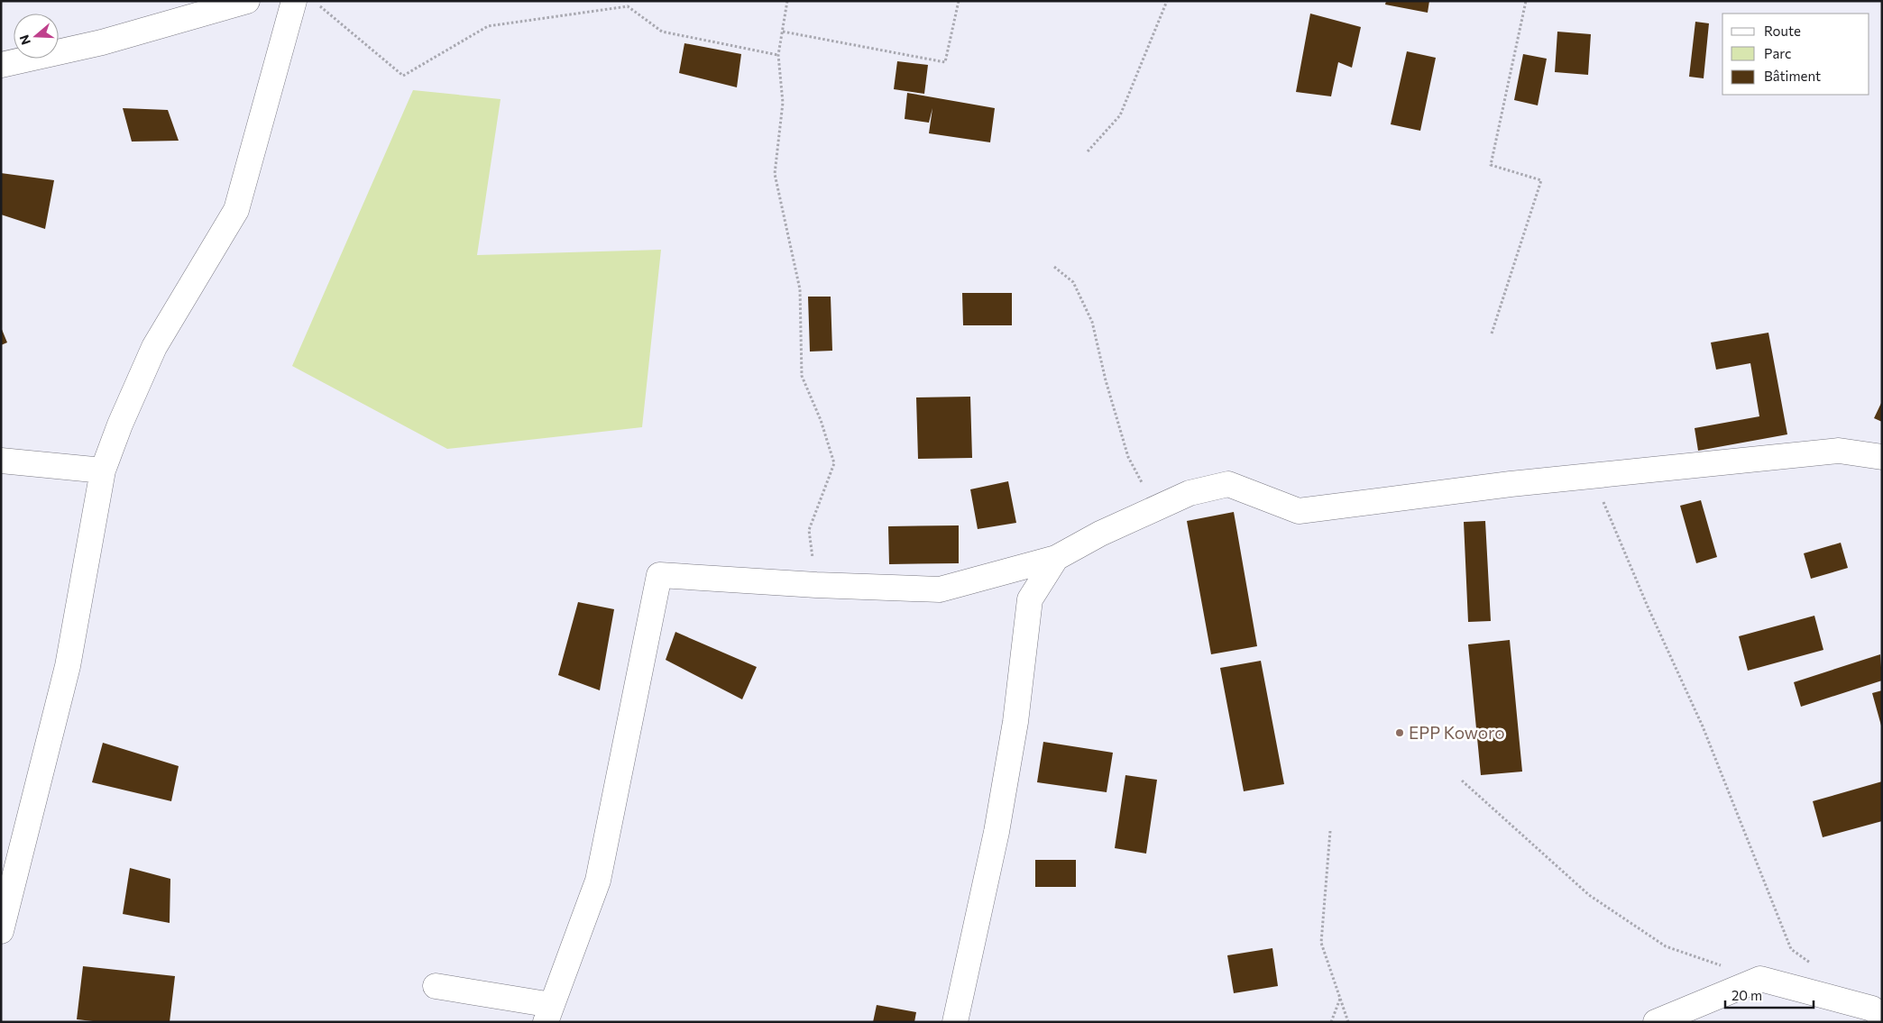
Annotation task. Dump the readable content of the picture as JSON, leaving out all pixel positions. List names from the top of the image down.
{
  "places": ["EPP Koworo"],
  "legend": ["Route", "Parc", "Bâtiment"],
  "scale_bar": "20 m",
  "north": "left"
}
